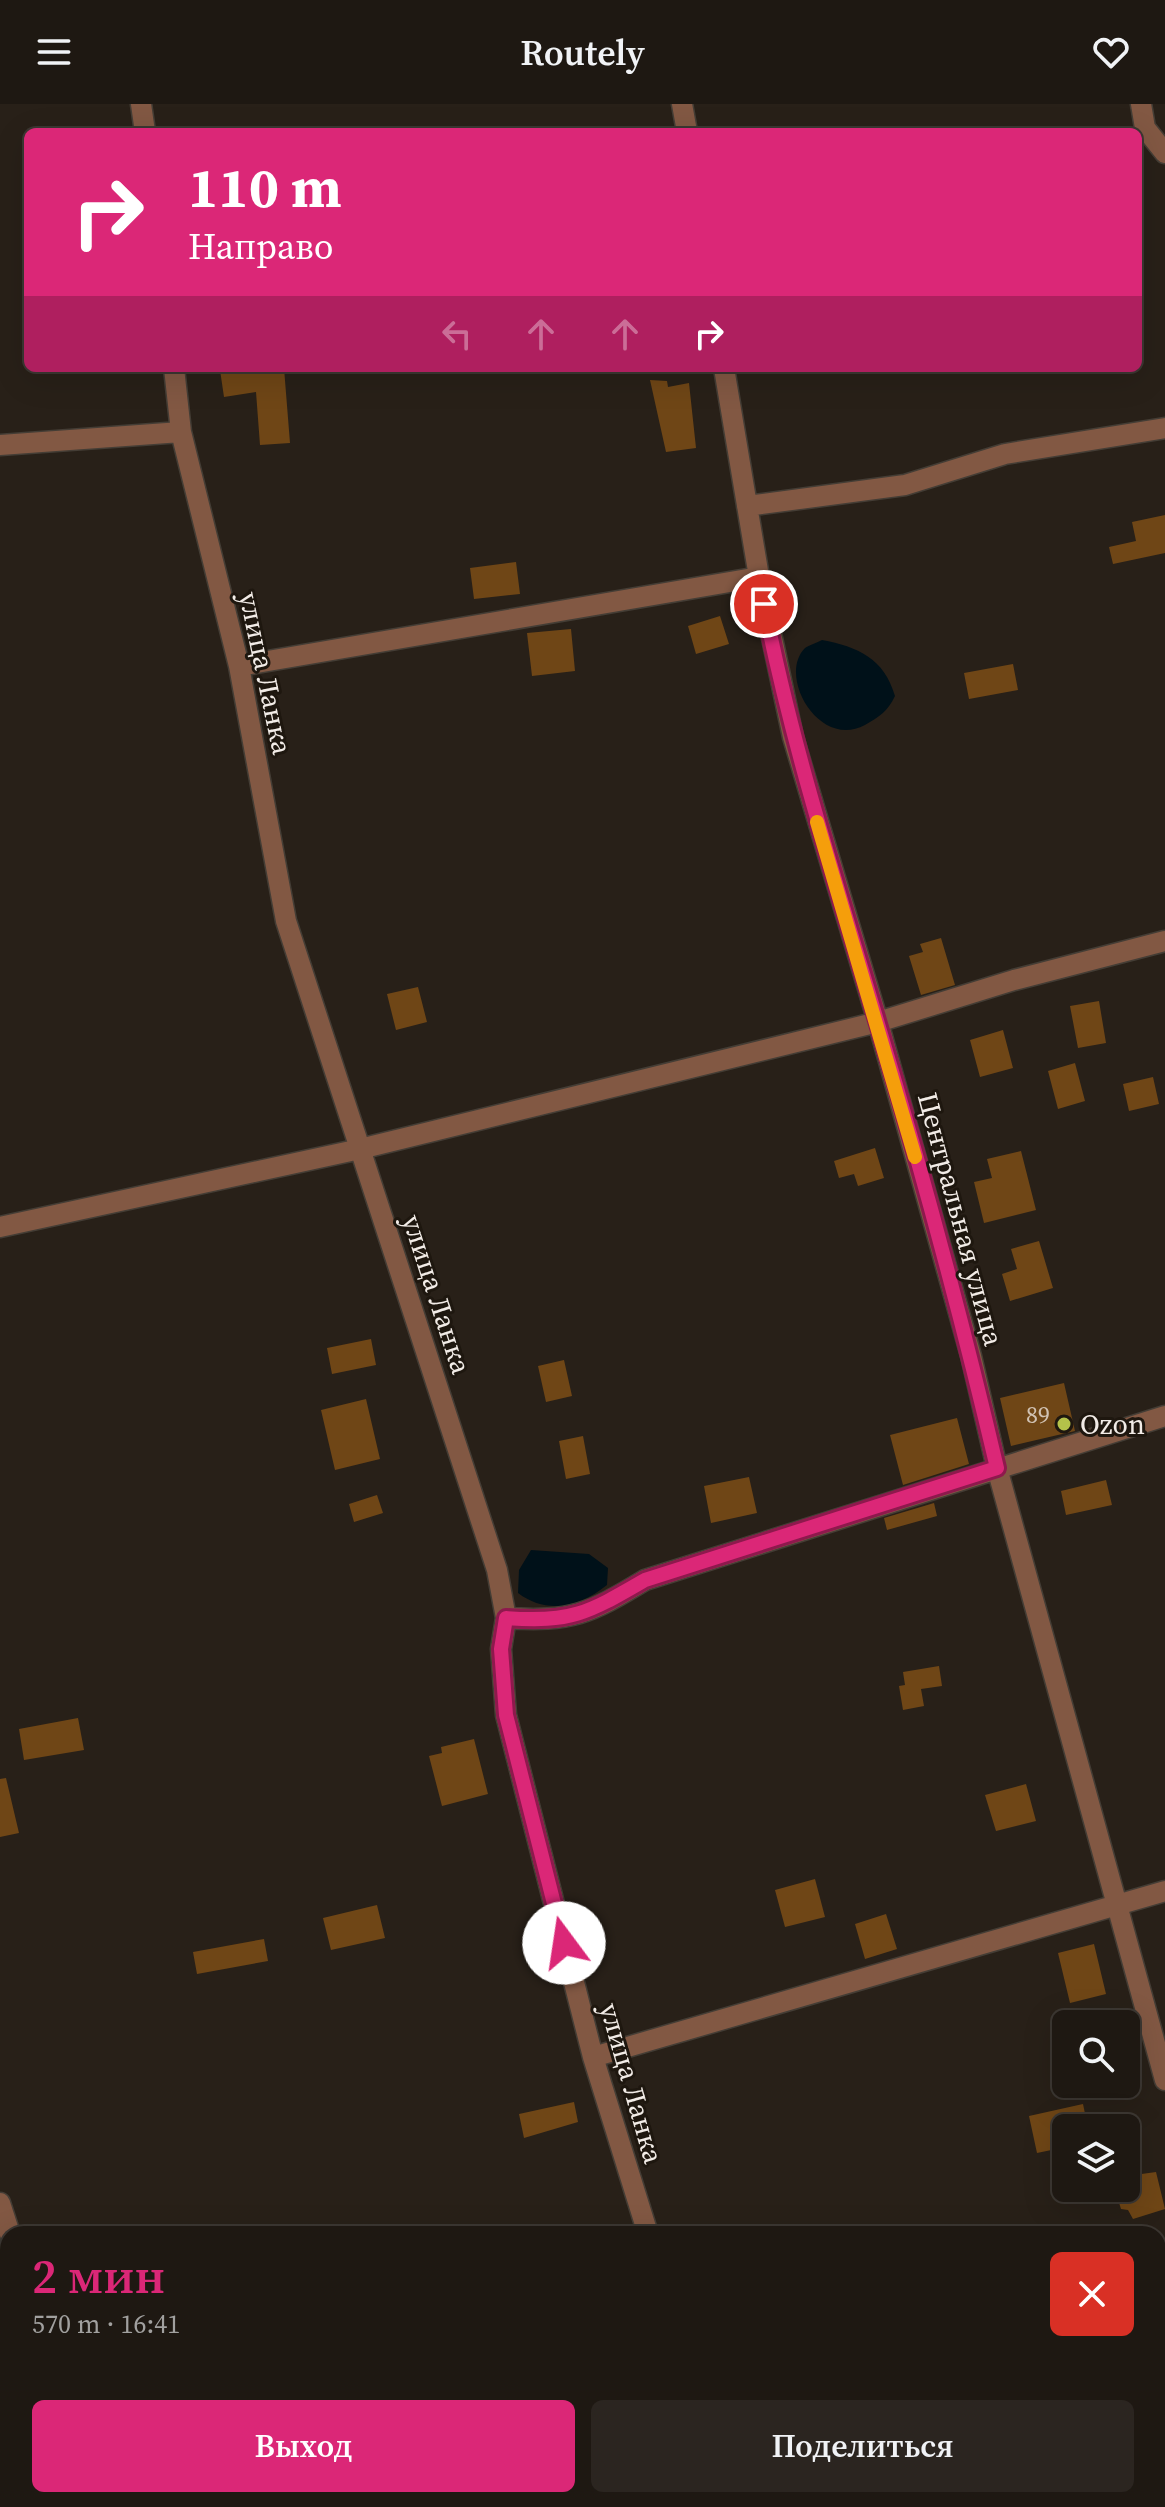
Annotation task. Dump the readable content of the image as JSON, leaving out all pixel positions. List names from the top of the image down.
{
  "streets": {
    "street": ["улица Ланка", "Центральная улица"]
  },
  "places": ["Ozon"],
  "house_numbers": ["89"],
  "page": {
    "header": "Routely",
    "turn": ["110 m", "Направо"],
    "heading": ["2 мин", "570 m · 16:41"],
    "buttons": ["Выход", "Поделиться"]
  }
}
